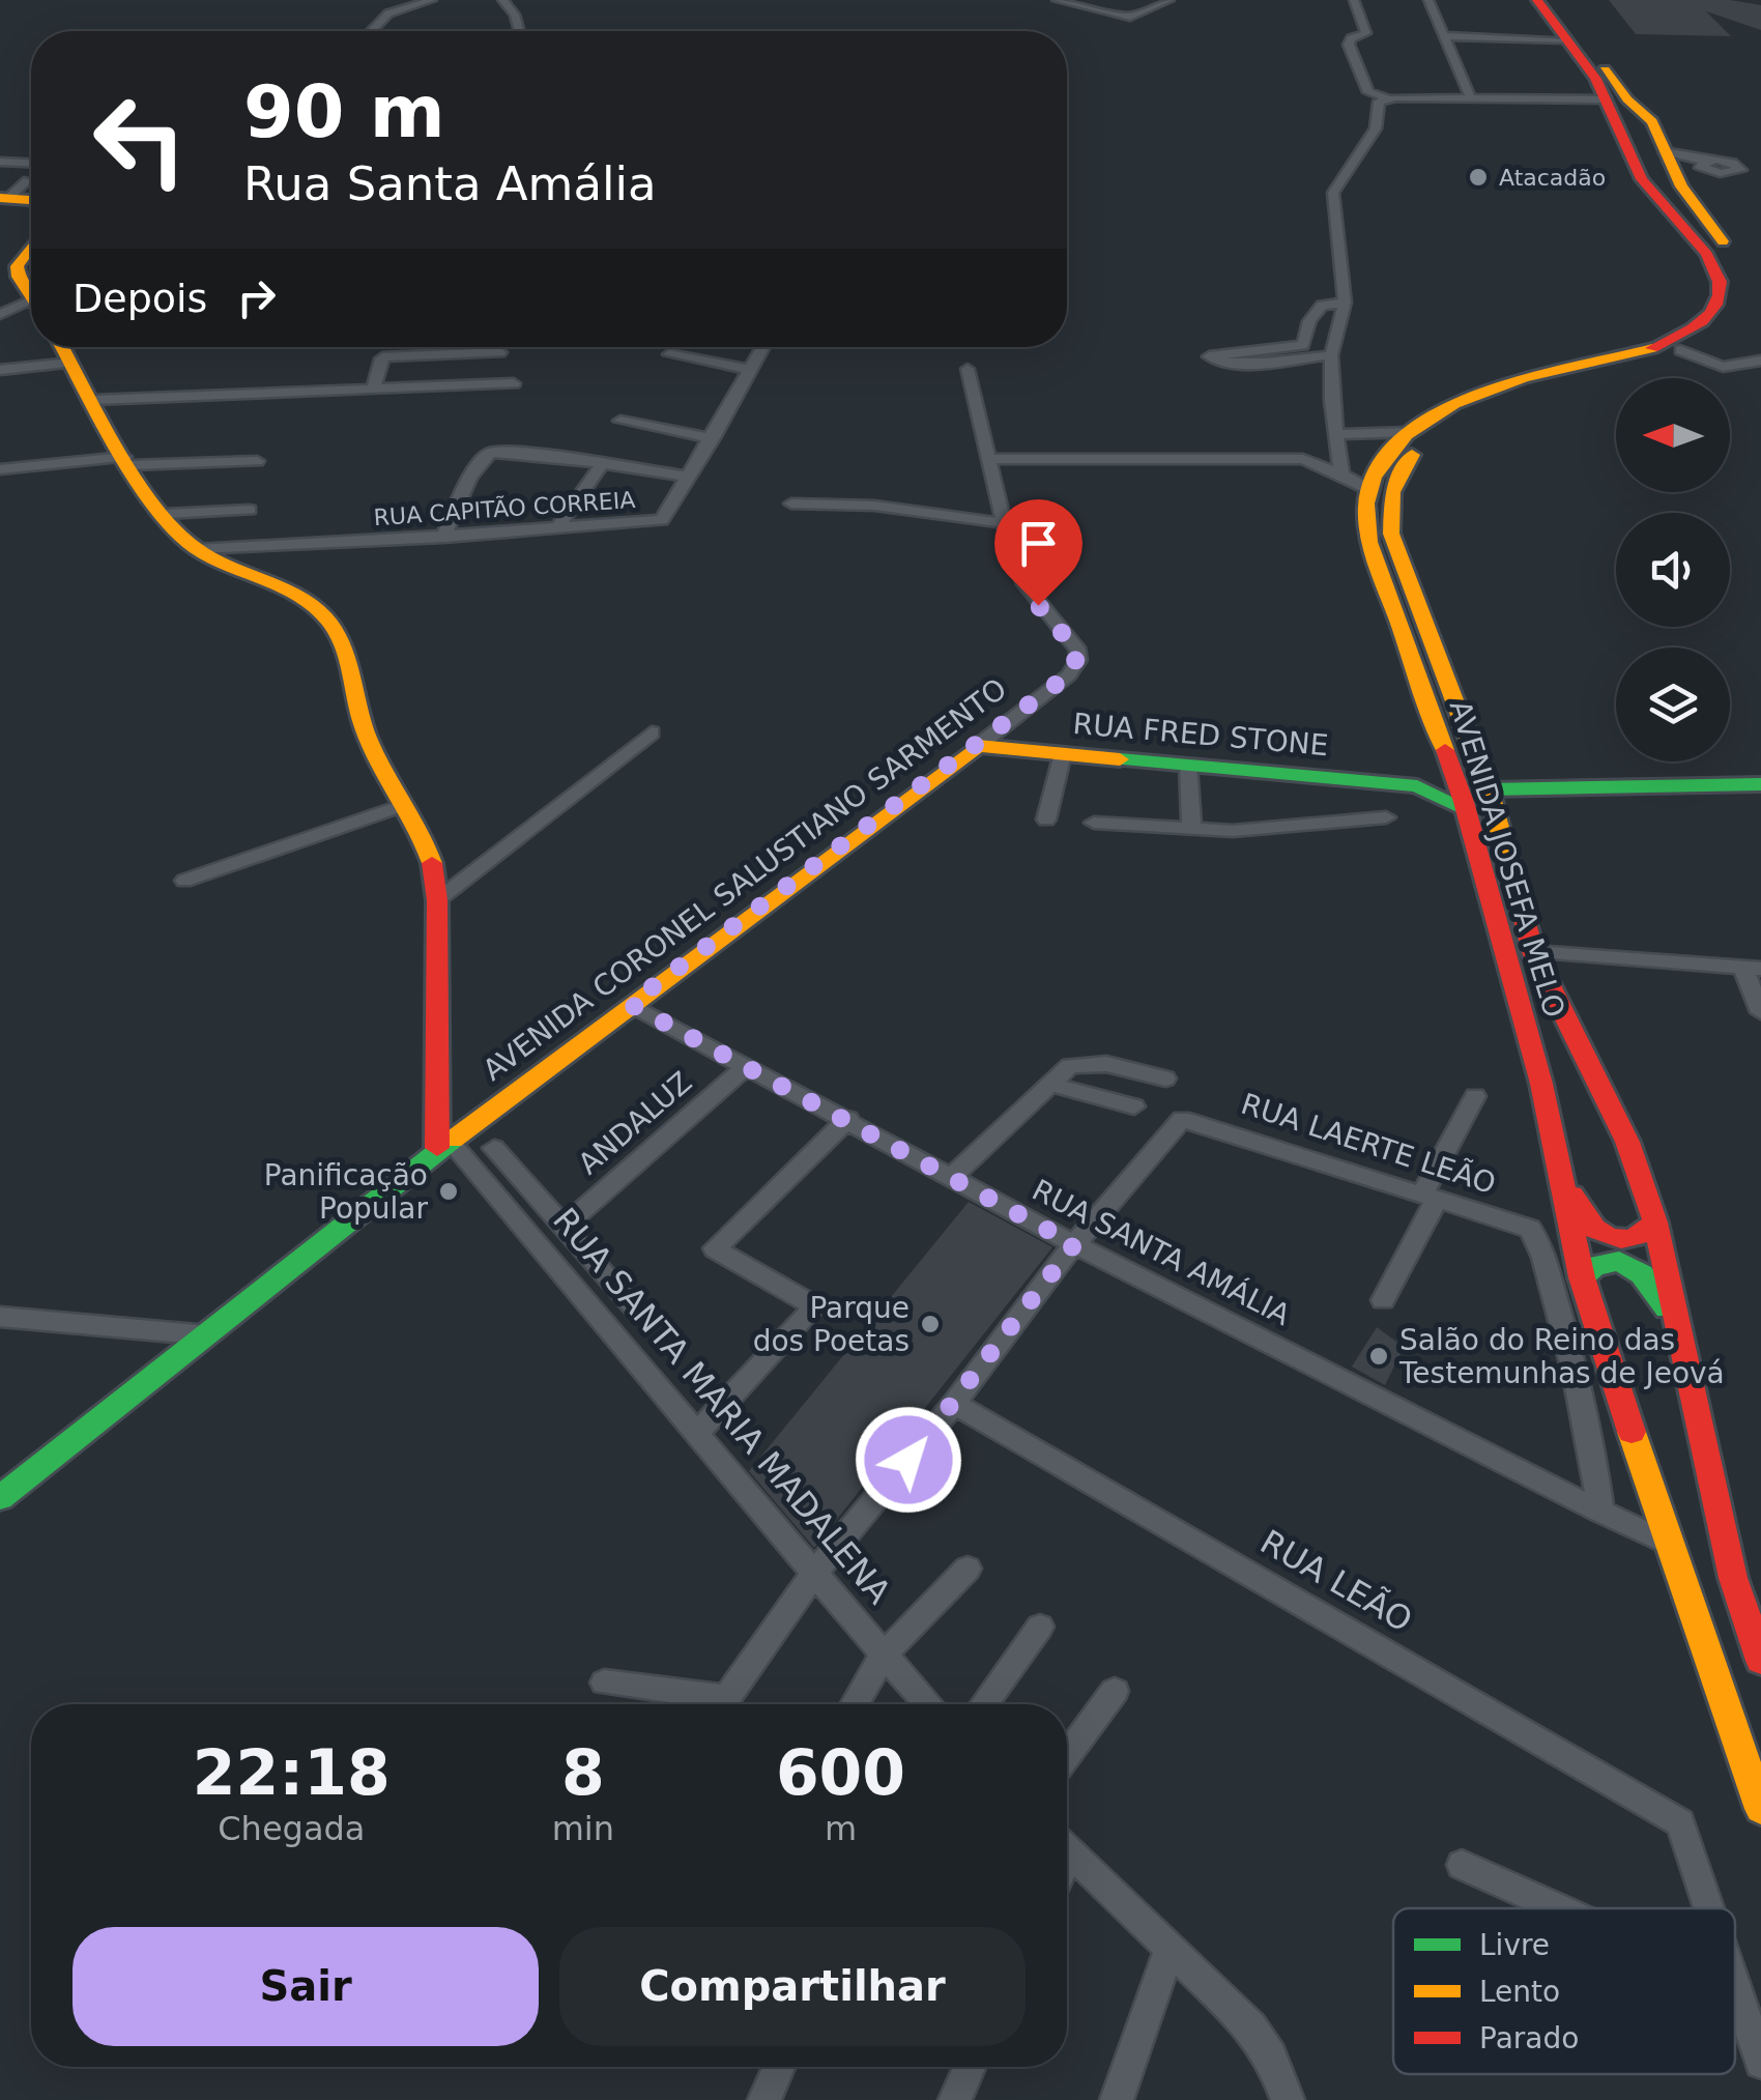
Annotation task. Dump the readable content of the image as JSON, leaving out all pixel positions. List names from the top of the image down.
{
  "streets": {
    "main road": ["RUA FRED STONE", "AVENIDA JOSEFA MELO", "AVENIDA CORONEL SALUSTIANO SARMENTO"],
    "street": [
      "RUA CAPITÃO CORREIA",
      "ANDALUZ",
      "RUA LAERTE LEÃO",
      "RUA SANTA AMÁLIA",
      "RUA SANTA MARIA MADALENA",
      "RUA LEÃO"
    ]
  },
  "crossings": [
    ["RUA FRED STONE", "AVENIDA JOSEFA MELO"],
    ["RUA FRED STONE", "AVENIDA CORONEL SALUSTIANO SARMENTO"],
    ["AVENIDA JOSEFA MELO", "RUA SANTA AMÁLIA"],
    ["AVENIDA CORONEL SALUSTIANO SARMENTO", "RUA SANTA AMÁLIA"],
    ["AVENIDA CORONEL SALUSTIANO SARMENTO", "RUA SANTA MARIA MADALENA"],
    ["ANDALUZ", "RUA SANTA AMÁLIA"],
    ["RUA LAERTE LEÃO", "RUA SANTA AMÁLIA"]
  ],
  "places": [
    "Atacadão",
    "Panificação Popular",
    "Parque dos Poetas",
    "Salão do Reino das Testemunhas de Jeová"
  ],
  "legend": ["Livre", "Lento", "Parado"],
  "north": "left",
  "page": {
    "turn": ["90 m", "Rua Santa Amália"],
    "then": "Depois",
    "eta": [
      "22:18",
      "Chegada",
      "8",
      "min",
      "600",
      "m"
    ],
    "buttons": ["Sair", "Compartilhar"]
  }
}
